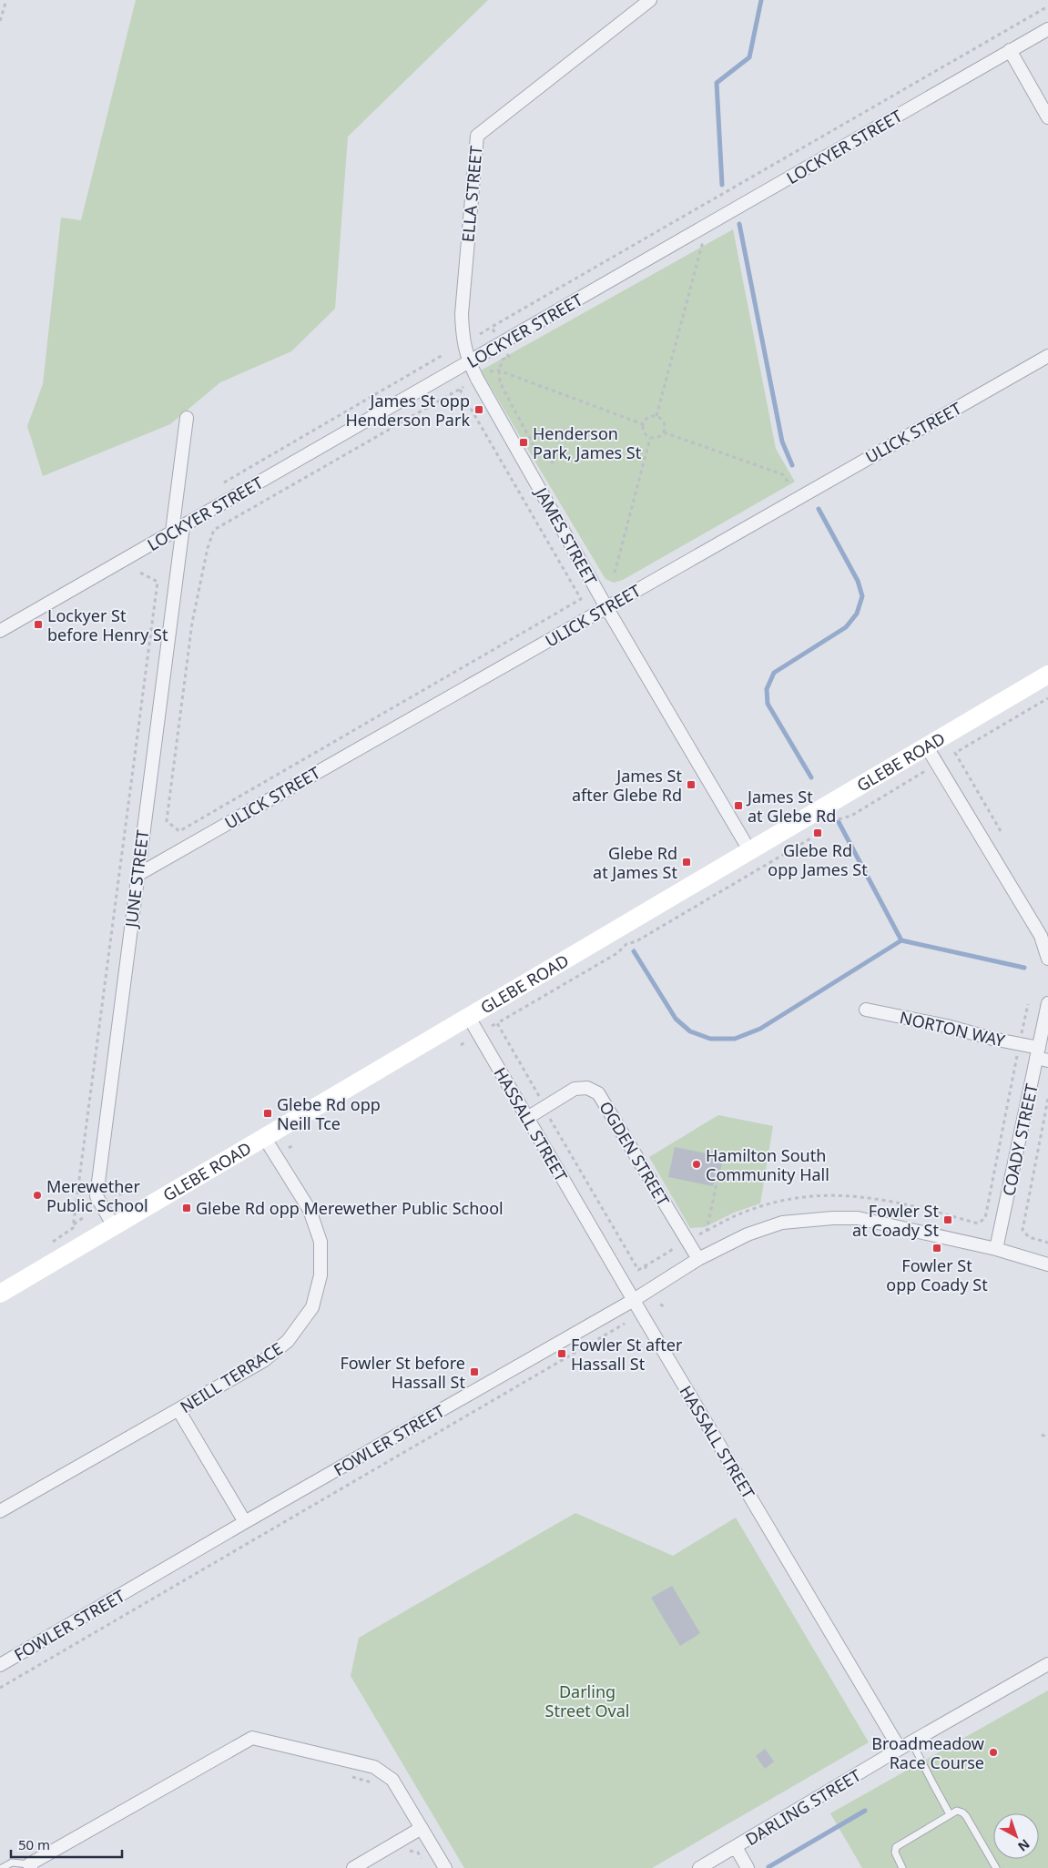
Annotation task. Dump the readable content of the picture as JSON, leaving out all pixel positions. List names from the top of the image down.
{
  "streets": {
    "main road": ["GLEBE ROAD"],
    "street": [
      "LOCKYER STREET",
      "ELLA STREET",
      "ULICK STREET",
      "JAMES STREET",
      "JUNE STREET",
      "NORTON WAY",
      "HASSALL STREET",
      "COADY STREET",
      "OGDEN STREET",
      "NEILL TERRACE",
      "FOWLER STREET",
      "DARLING STREET"
    ]
  },
  "crossings": [
    ["LOCKYER STREET", "ELLA STREET"],
    ["LOCKYER STREET", "JAMES STREET"],
    ["LOCKYER STREET", "JUNE STREET"],
    ["ELLA STREET", "JAMES STREET"],
    ["ULICK STREET", "JAMES STREET"],
    ["ULICK STREET", "JUNE STREET"],
    ["JAMES STREET", "GLEBE ROAD"],
    ["GLEBE ROAD", "JUNE STREET"],
    ["GLEBE ROAD", "HASSALL STREET"],
    ["GLEBE ROAD", "NEILL TERRACE"],
    ["NORTON WAY", "COADY STREET"],
    ["HASSALL STREET", "OGDEN STREET"],
    ["HASSALL STREET", "FOWLER STREET"],
    ["HASSALL STREET", "DARLING STREET"],
    ["COADY STREET", "FOWLER STREET"],
    ["OGDEN STREET", "FOWLER STREET"]
  ],
  "parks": ["Darling Street Oval"],
  "places": {
    "transit": [
      "James St opp Henderson Park",
      "Henderson Park, James St",
      "Lockyer St before Henry St",
      "James St after Glebe Rd",
      "James St at Glebe Rd",
      "Glebe Rd opp James St",
      "Glebe Rd at James St",
      "Glebe Rd opp Neill Tce",
      "Glebe Rd opp Merewether Public School",
      "Fowler St at Coady St",
      "Fowler St opp Coady St",
      "Fowler St after Hassall St",
      "Fowler St before Hassall St"
    ],
    "other": ["Hamilton South Community Hall", "Merewether Public School", "Broadmeadow Race Course"]
  },
  "scale_bar": "50 m",
  "north": "bottom right"
}
